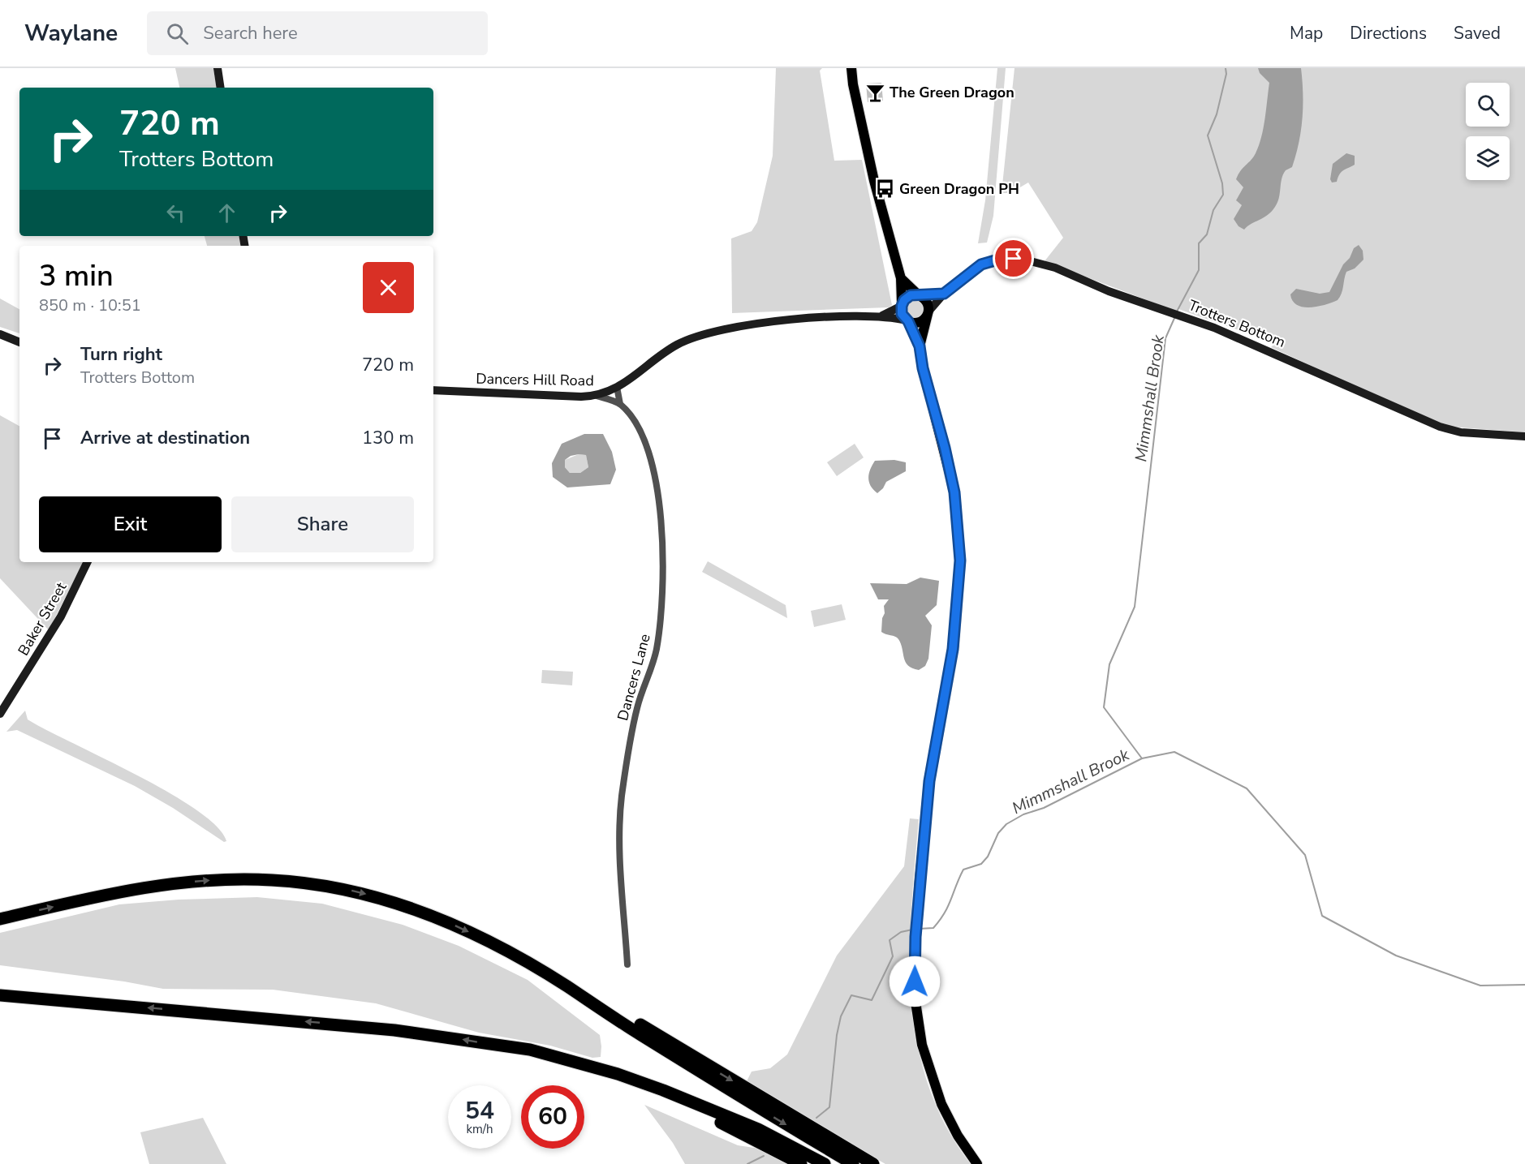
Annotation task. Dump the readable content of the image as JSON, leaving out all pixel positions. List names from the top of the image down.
{
  "streets": {
    "street": [
      "Trotters Bottom",
      "Dancers Hill Road",
      "Baker Street",
      "Dancers Lane"
    ]
  },
  "crossings": [
    ["Trotters Bottom", "Dancers Hill Road"],
    ["Dancers Hill Road", "Dancers Lane"]
  ],
  "water": ["Mimmshall Brook"],
  "places": {
    "bar": ["The Green Dragon"],
    "bus stop": ["Green Dragon PH"]
  },
  "page": {
    "header": "Waylane",
    "search": "Search here",
    "nav": ["Map", "Directions", "Saved"],
    "turn": ["720 m", "Trotters Bottom"],
    "heading": ["3 min", "850 m · 10:51"],
    "list": [
      {
        "name": "Turn right",
        "note": "Trotters Bottom",
        "value": "720 m"
      },
      {
        "name": "Arrive at destination",
        "value": "130 m"
      }
    ],
    "buttons": ["Exit", "Share"],
    "speed": "54 km/h",
    "limit": "60"
  }
}
